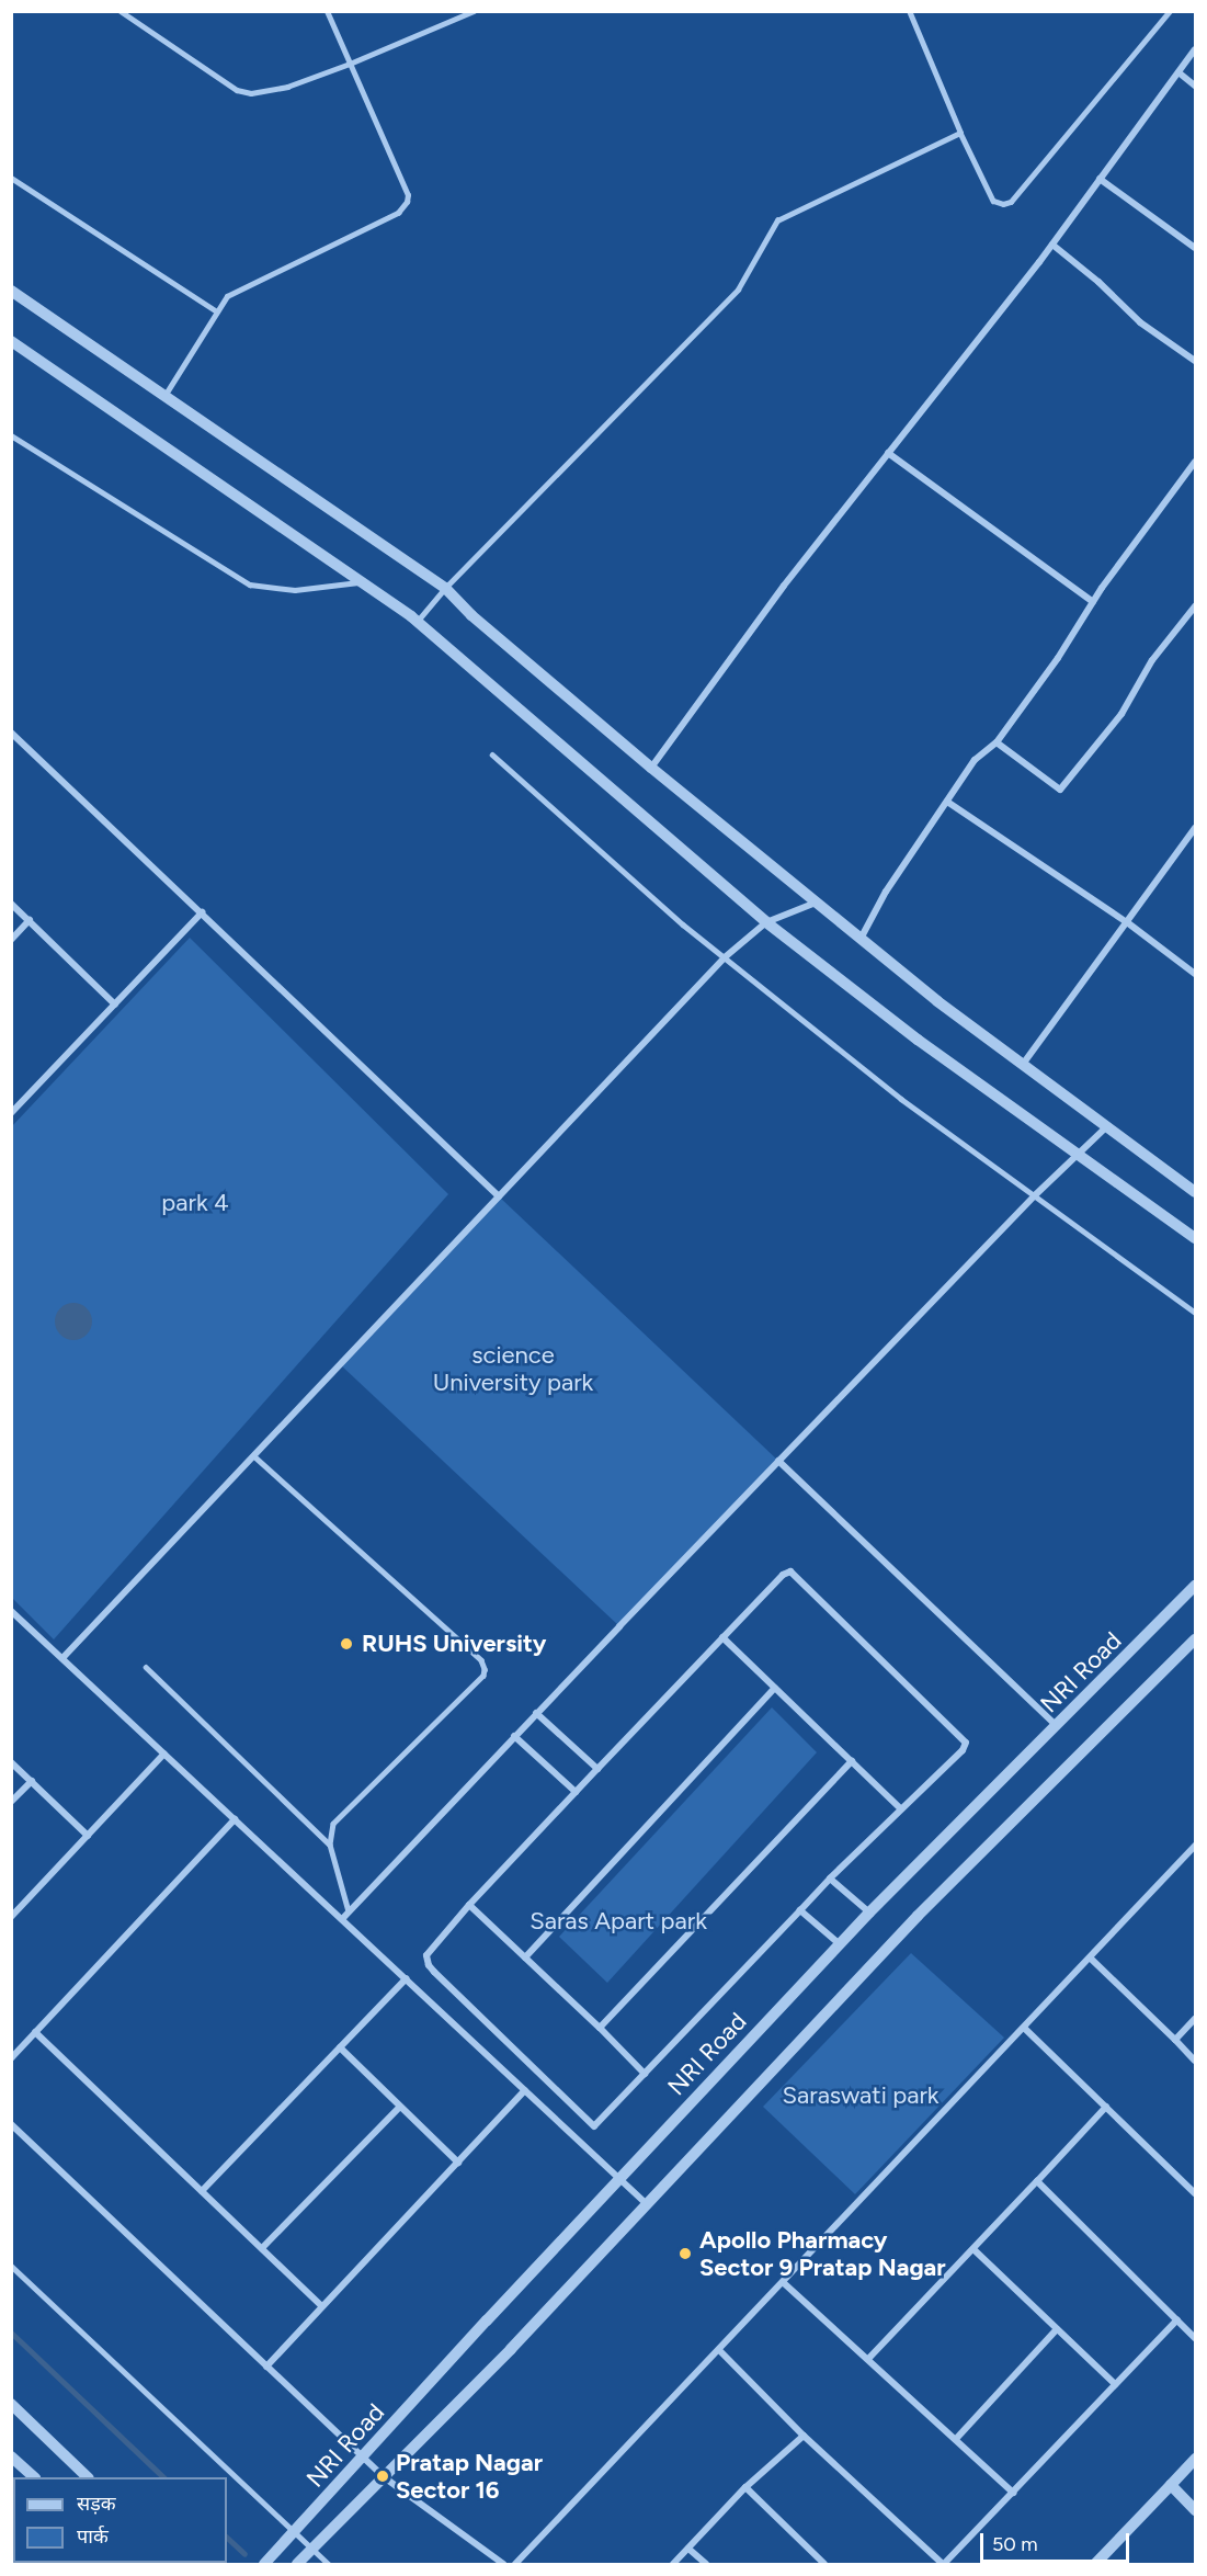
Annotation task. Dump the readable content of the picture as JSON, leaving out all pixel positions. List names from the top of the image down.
{
  "streets": {
    "street": ["NRI Road"]
  },
  "parks": [
    "park 4",
    "science University park",
    "Saras Apart park",
    "Saraswati park"
  ],
  "places": ["RUHS University", "Apollo Pharmacy Sector 9 Pratap Nagar", "Pratap Nagar Sector 16"],
  "legend": ["सड़क", "पार्क"],
  "scale_bar": "50 m"
}
